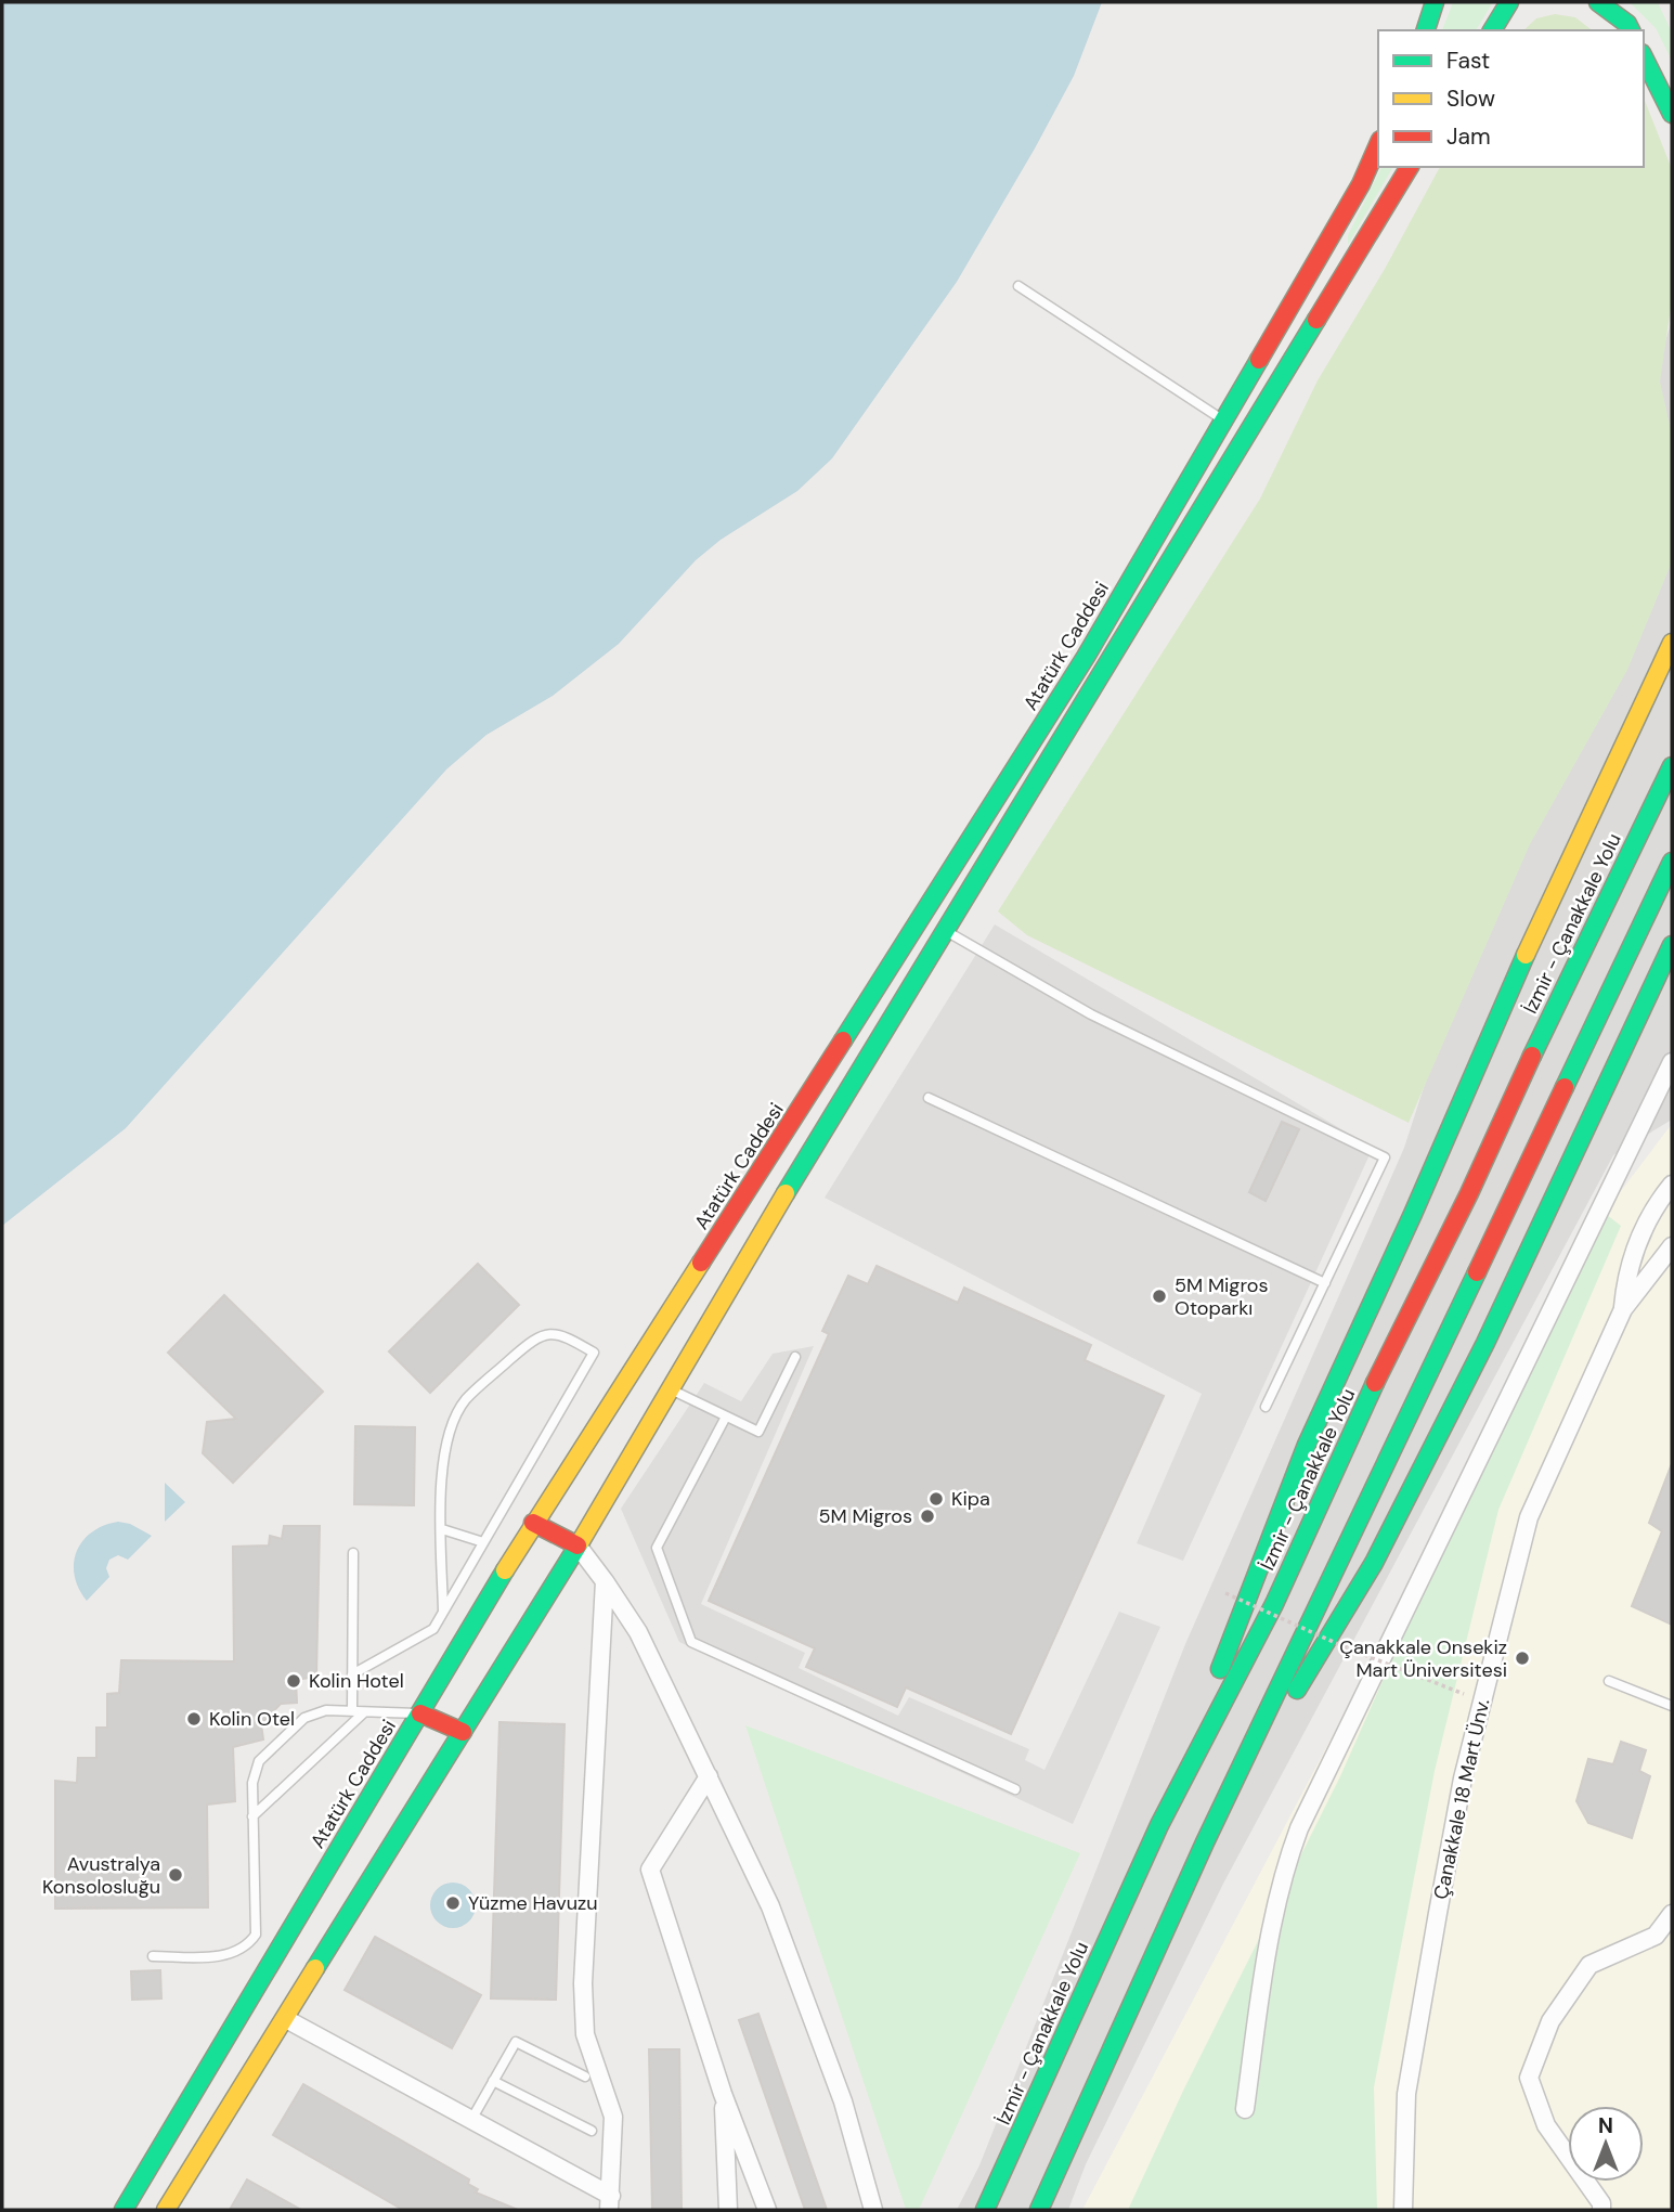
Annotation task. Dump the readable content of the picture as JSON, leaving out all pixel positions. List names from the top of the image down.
{
  "streets": {
    "main road": ["Atatürk Caddesi", "İzmir - Çanakkale Yolu"],
    "street": ["Çanakkale 18 Mart Ünv."]
  },
  "places": [
    "5M Migros Otoparkı",
    "Kipa",
    "5M Migros",
    "Çanakkale Onsekiz Mart Üniversitesi",
    "Kolin Hotel",
    "Kolin Otel",
    "Avustralya Konsolosluğu",
    "Yüzme Havuzu"
  ],
  "legend": ["Fast", "Slow", "Jam"],
  "north": "top"
}
